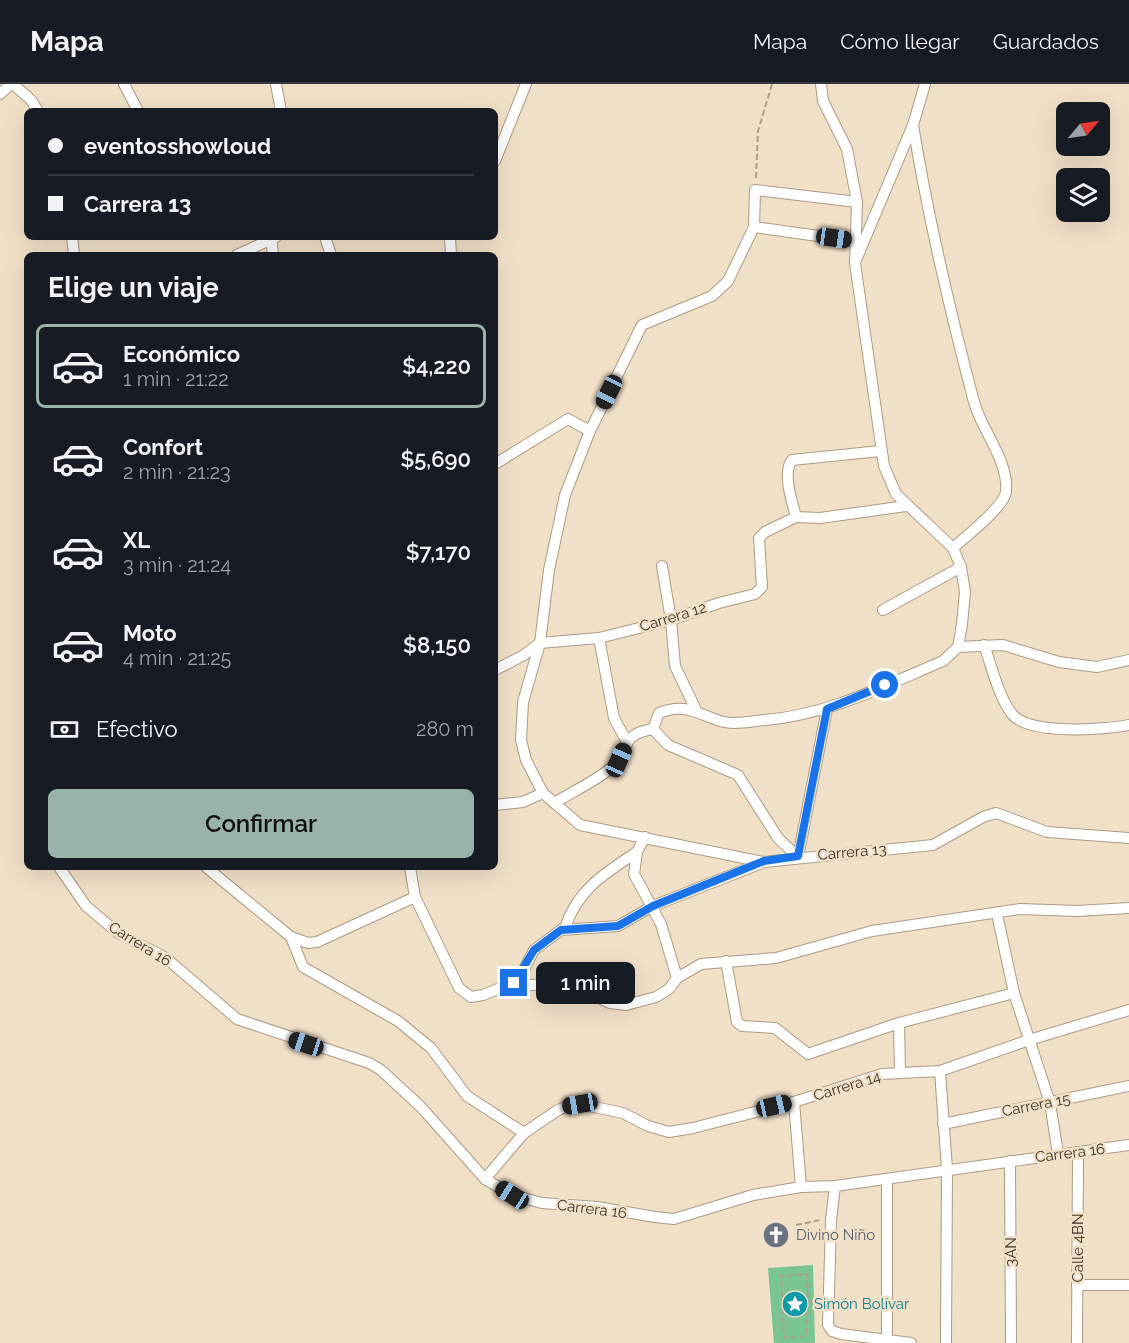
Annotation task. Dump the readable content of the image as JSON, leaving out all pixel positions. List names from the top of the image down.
{
  "streets": {
    "street": [
      "Carrera 12",
      "Carrera 13",
      "Carrera 16",
      "Carrera 14",
      "Carrera 15",
      "Calle 4BN",
      "3AN"
    ]
  },
  "crossings": [
    ["Carrera 16", "Carrera 14"],
    ["Carrera 16", "Calle 4BN"],
    ["Carrera 16", "3AN"]
  ],
  "places": {
    "church": ["Divino Niño"],
    "place": ["Simón Bolívar"]
  },
  "north": "top right",
  "page": {
    "header": "Mapa",
    "nav": ["Mapa", "Cómo llegar", "Guardados"],
    "banner": ["eventosshowloud", "Carrera 13"],
    "heading": "Elige un viaje",
    "list": [
      {
        "name": "Económico",
        "note": "1 min · 21:22",
        "value": "$4,220"
      },
      {
        "name": "Confort",
        "note": "2 min · 21:23",
        "value": "$5,690"
      },
      {
        "name": "XL",
        "note": "3 min · 21:24",
        "value": "$7,170"
      },
      {
        "name": "Moto",
        "note": "4 min · 21:25",
        "value": "$8,150"
      }
    ],
    "pay": ["Efectivo", "280 m"],
    "buttons": "Confirmar",
    "bubble": "1 min"
  }
}
